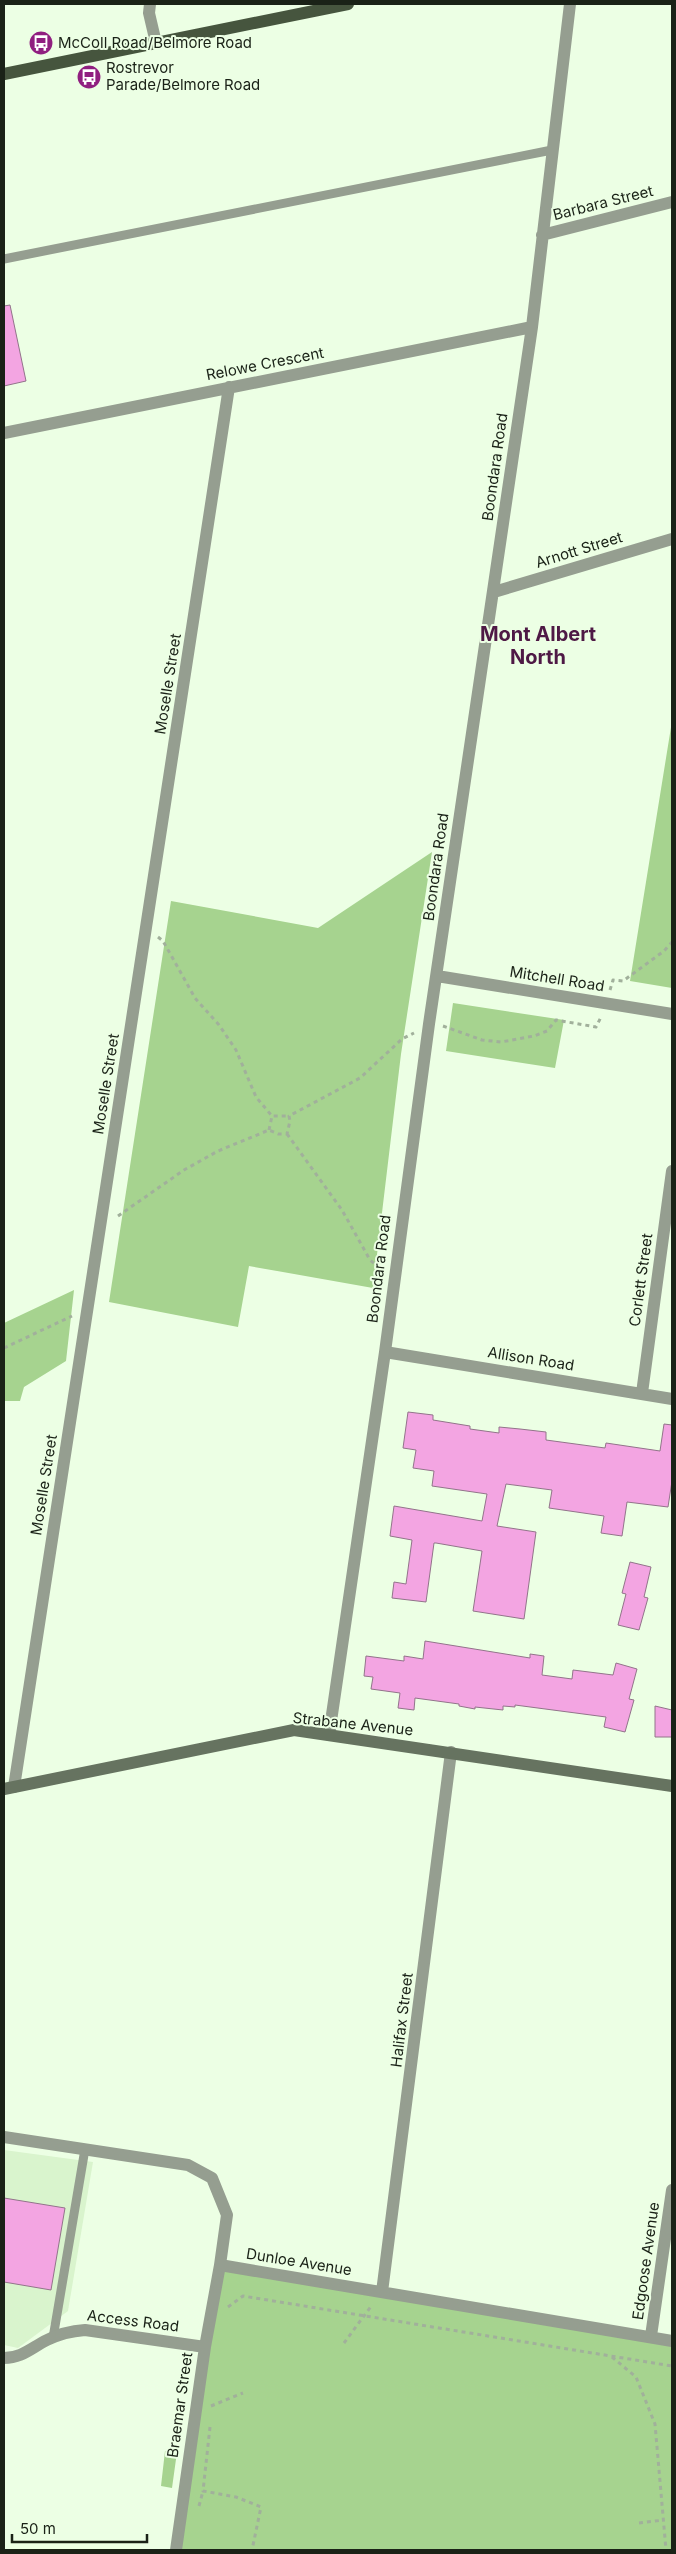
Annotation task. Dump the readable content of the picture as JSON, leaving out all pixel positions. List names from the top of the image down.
{
  "streets": {
    "street": [
      "Barbara Street",
      "Relowe Crescent",
      "Boondara Road",
      "Arnott Street",
      "Moselle Street",
      "Mitchell Road",
      "Corlett Street",
      "Allison Road",
      "Strabane Avenue",
      "Halifax Street",
      "Edgoose Avenue",
      "Dunloe Avenue",
      "Access Road",
      "Braemar Street"
    ]
  },
  "crossings": [
    ["Barbara Street", "Boondara Road"],
    ["Relowe Crescent", "Boondara Road"],
    ["Relowe Crescent", "Moselle Street"],
    ["Boondara Road", "Arnott Street"],
    ["Boondara Road", "Mitchell Road"],
    ["Boondara Road", "Allison Road"],
    ["Boondara Road", "Strabane Avenue"],
    ["Moselle Street", "Strabane Avenue"],
    ["Corlett Street", "Allison Road"],
    ["Strabane Avenue", "Halifax Street"],
    ["Halifax Street", "Dunloe Avenue"],
    ["Edgoose Avenue", "Dunloe Avenue"],
    ["Dunloe Avenue", "Braemar Street"],
    ["Access Road", "Braemar Street"]
  ],
  "districts": ["Mont Albert North"],
  "places": {
    "bus stop": ["McColl Road/Belmore Road", "Rostrevor Parade/Belmore Road"]
  },
  "scale_bar": "50 m"
}
